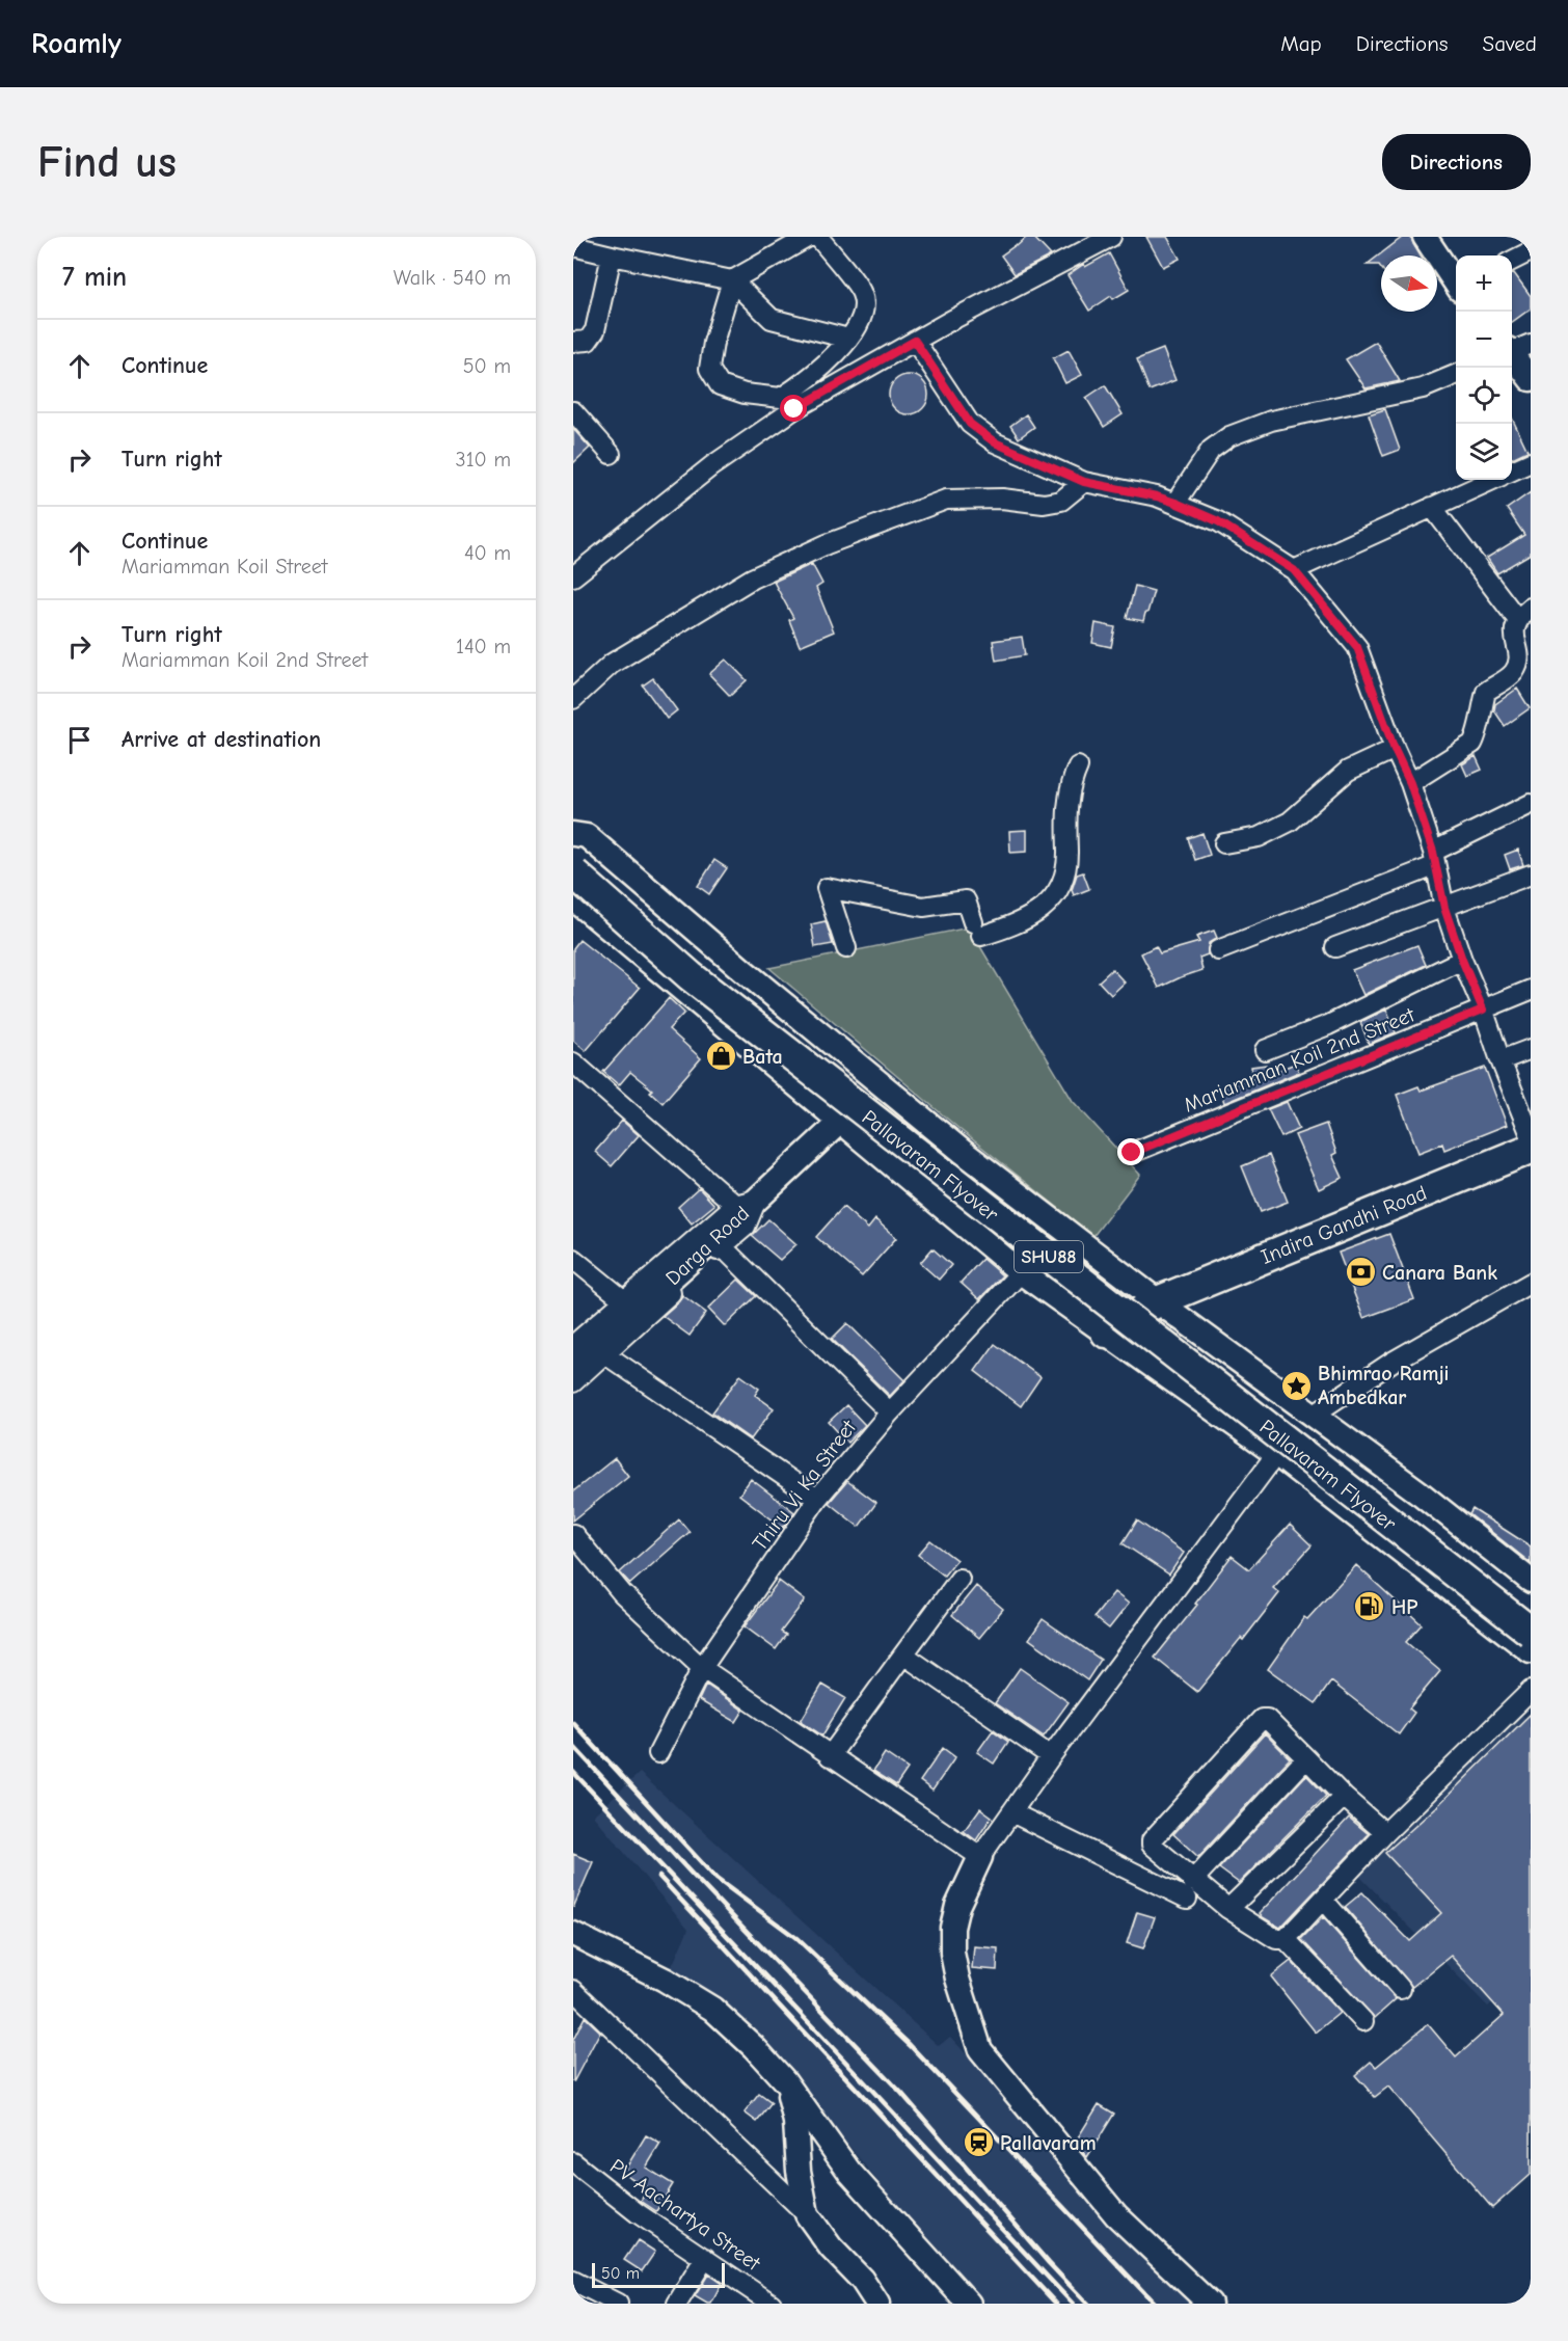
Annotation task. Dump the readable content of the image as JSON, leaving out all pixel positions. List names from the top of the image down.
{
  "streets": {
    "main road": ["Pallavaram Flyover", "Indira Gandhi Road", "SHU88"],
    "street": [
      "Mariamman Koil 2nd Street",
      "Darga Road",
      "Thiru Vi Ka Street",
      "PV Aachartya Street"
    ]
  },
  "places": {
    "shop": ["Bata"],
    "bank": ["Canara Bank"],
    "place": ["Bhimrao Ramji Ambedkar"],
    "fuel station": ["HP"],
    "station": ["Pallavaram"]
  },
  "scale_bar": "50 m",
  "north": "right",
  "page": {
    "header": "Roamly",
    "nav": ["Map", "Directions", "Saved"],
    "buttons": "Directions",
    "title": "Find us",
    "heading": ["7 min", "Walk · 540 m"],
    "map_buttons": ["+", "−"],
    "list": [
      ["Continue", "50 m"],
      ["Turn right", "310 m"],
      ["Continue", "Mariamman Koil Street", "40 m"],
      ["Turn right", "Mariamman Koil 2nd Street", "140 m"],
      "Arrive at destination"
    ],
    "scale": "50 m"
  }
}
